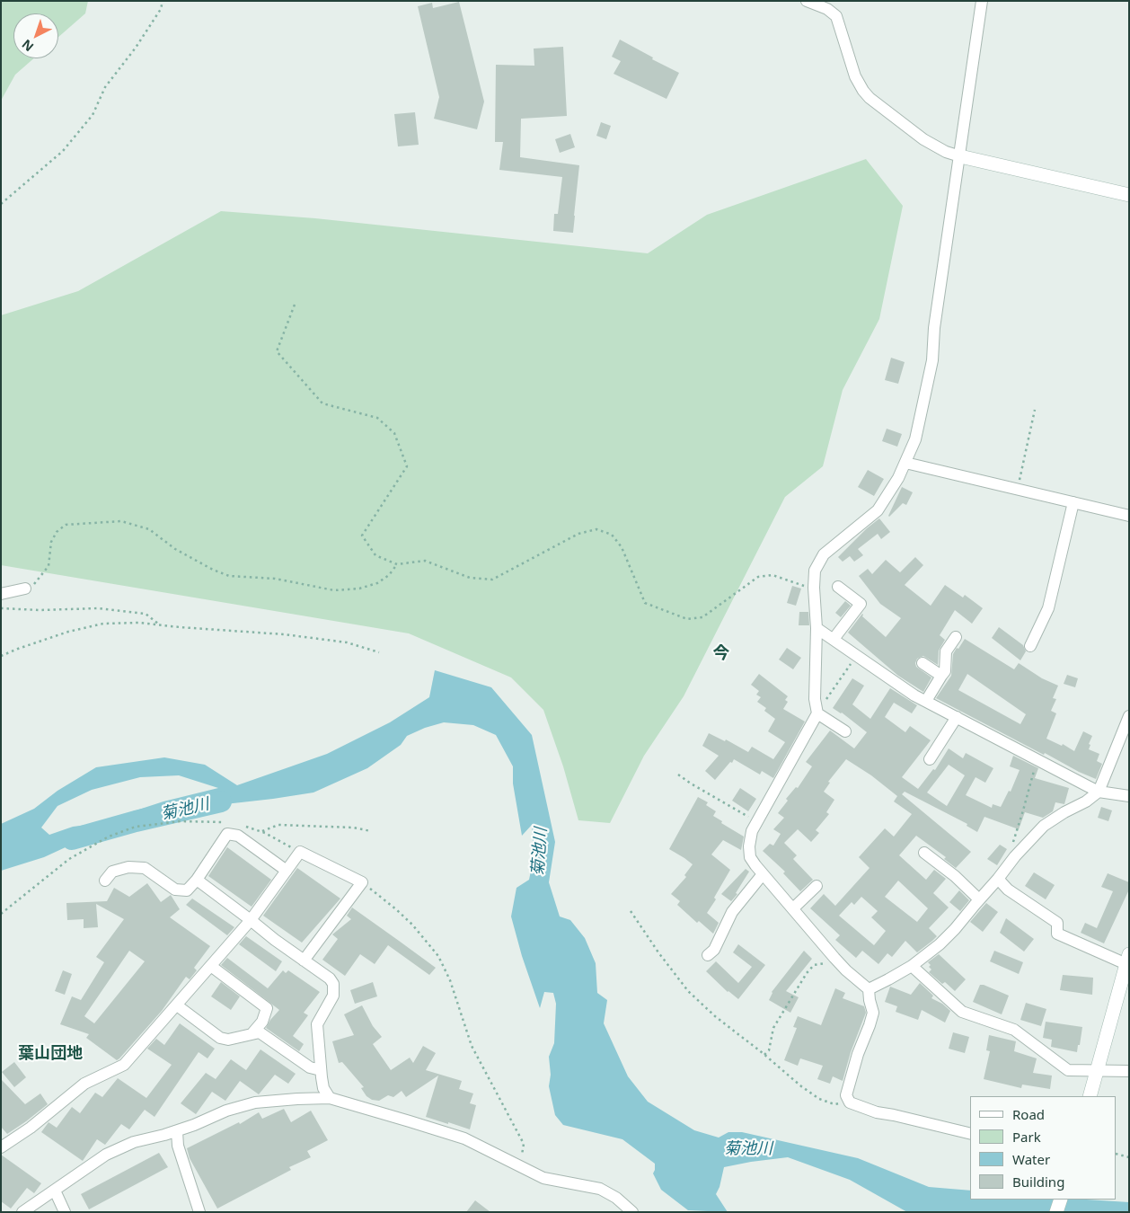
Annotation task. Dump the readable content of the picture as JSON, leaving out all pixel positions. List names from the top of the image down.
{
  "districts": ["今", "葉山団地"],
  "water": ["菊池川"],
  "legend": [
    "Road",
    "Park",
    "Water",
    "Building"
  ],
  "north": "bottom left"
}
